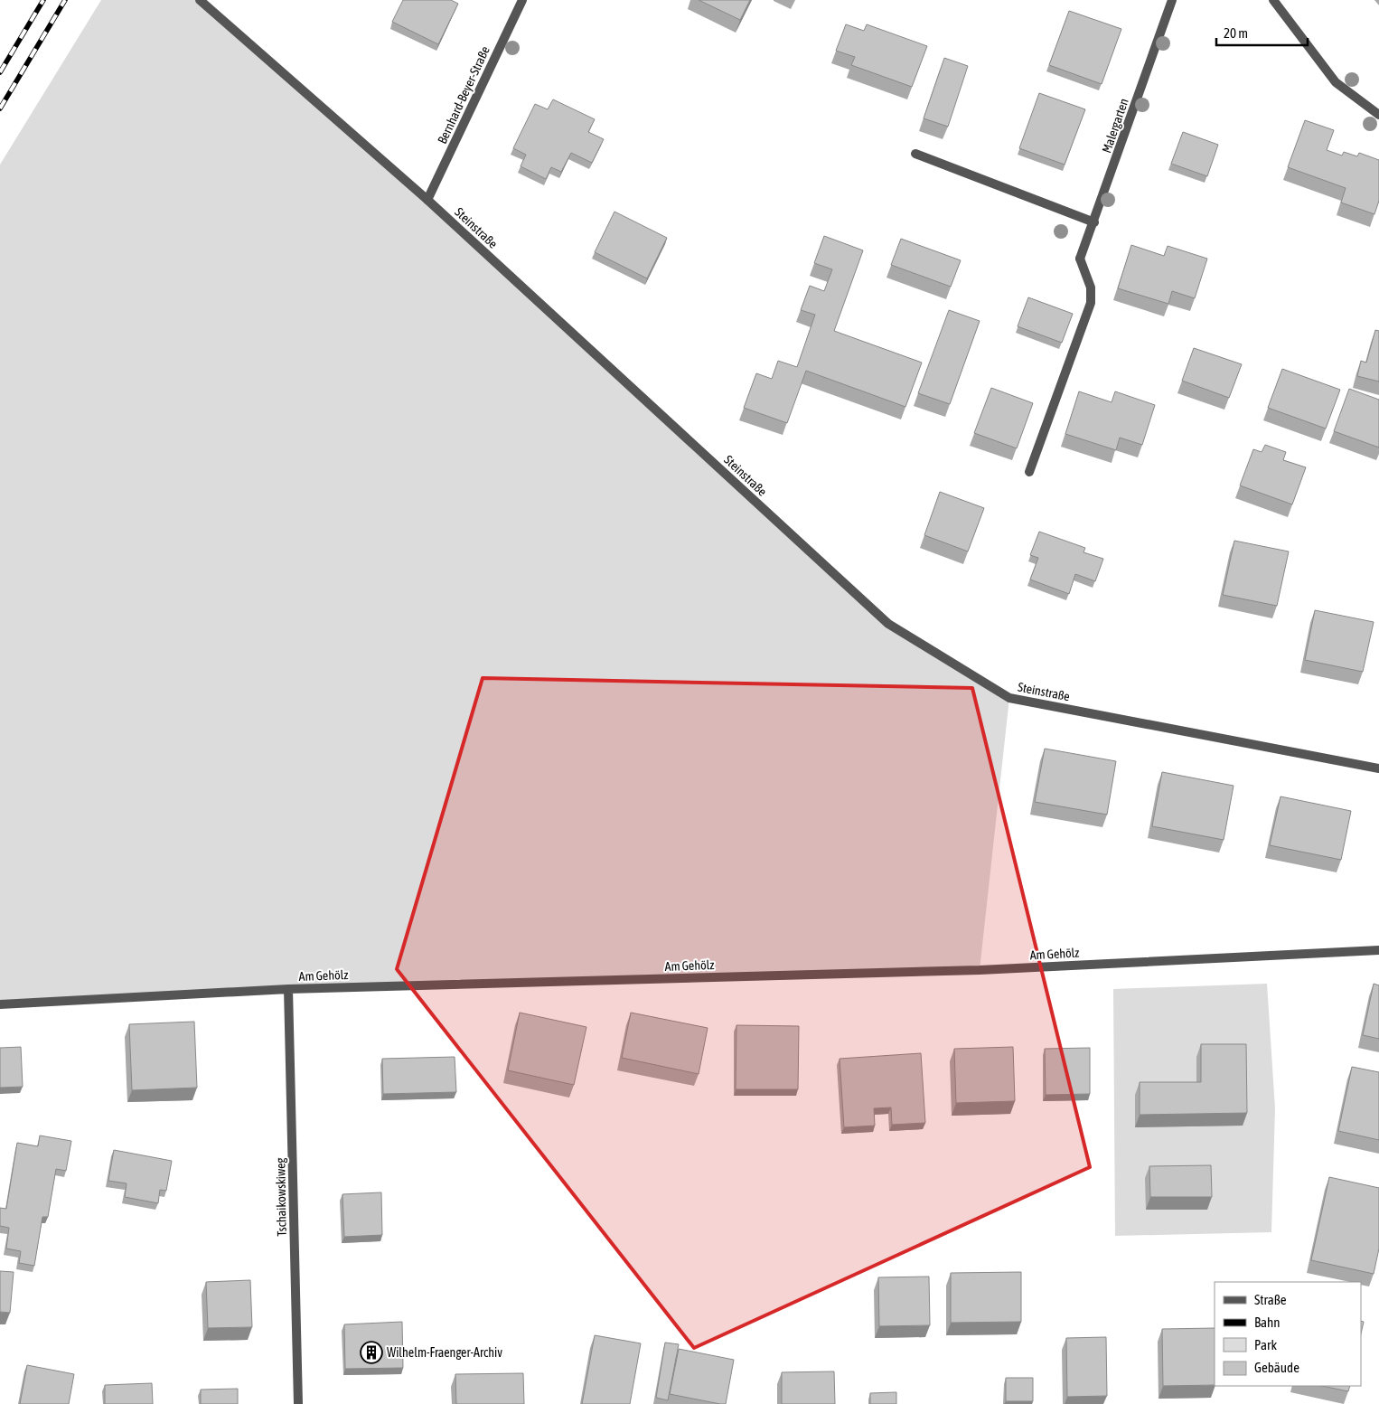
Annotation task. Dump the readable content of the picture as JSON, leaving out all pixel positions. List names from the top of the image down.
{
  "streets": {
    "street": [
      "Bernhard-Beyer-Straße",
      "Malergarten",
      "Steinstraße",
      "Am Gehölz",
      "Tschaikowskiweg"
    ]
  },
  "crossings": [
    ["Bernhard-Beyer-Straße", "Steinstraße"],
    ["Am Gehölz", "Tschaikowskiweg"]
  ],
  "places": {
    "building": ["Wilhelm-Fraenger-Archiv"]
  },
  "legend": [
    "Straße",
    "Bahn",
    "Park",
    "Gebäude"
  ],
  "scale_bar": "20 m"
}
